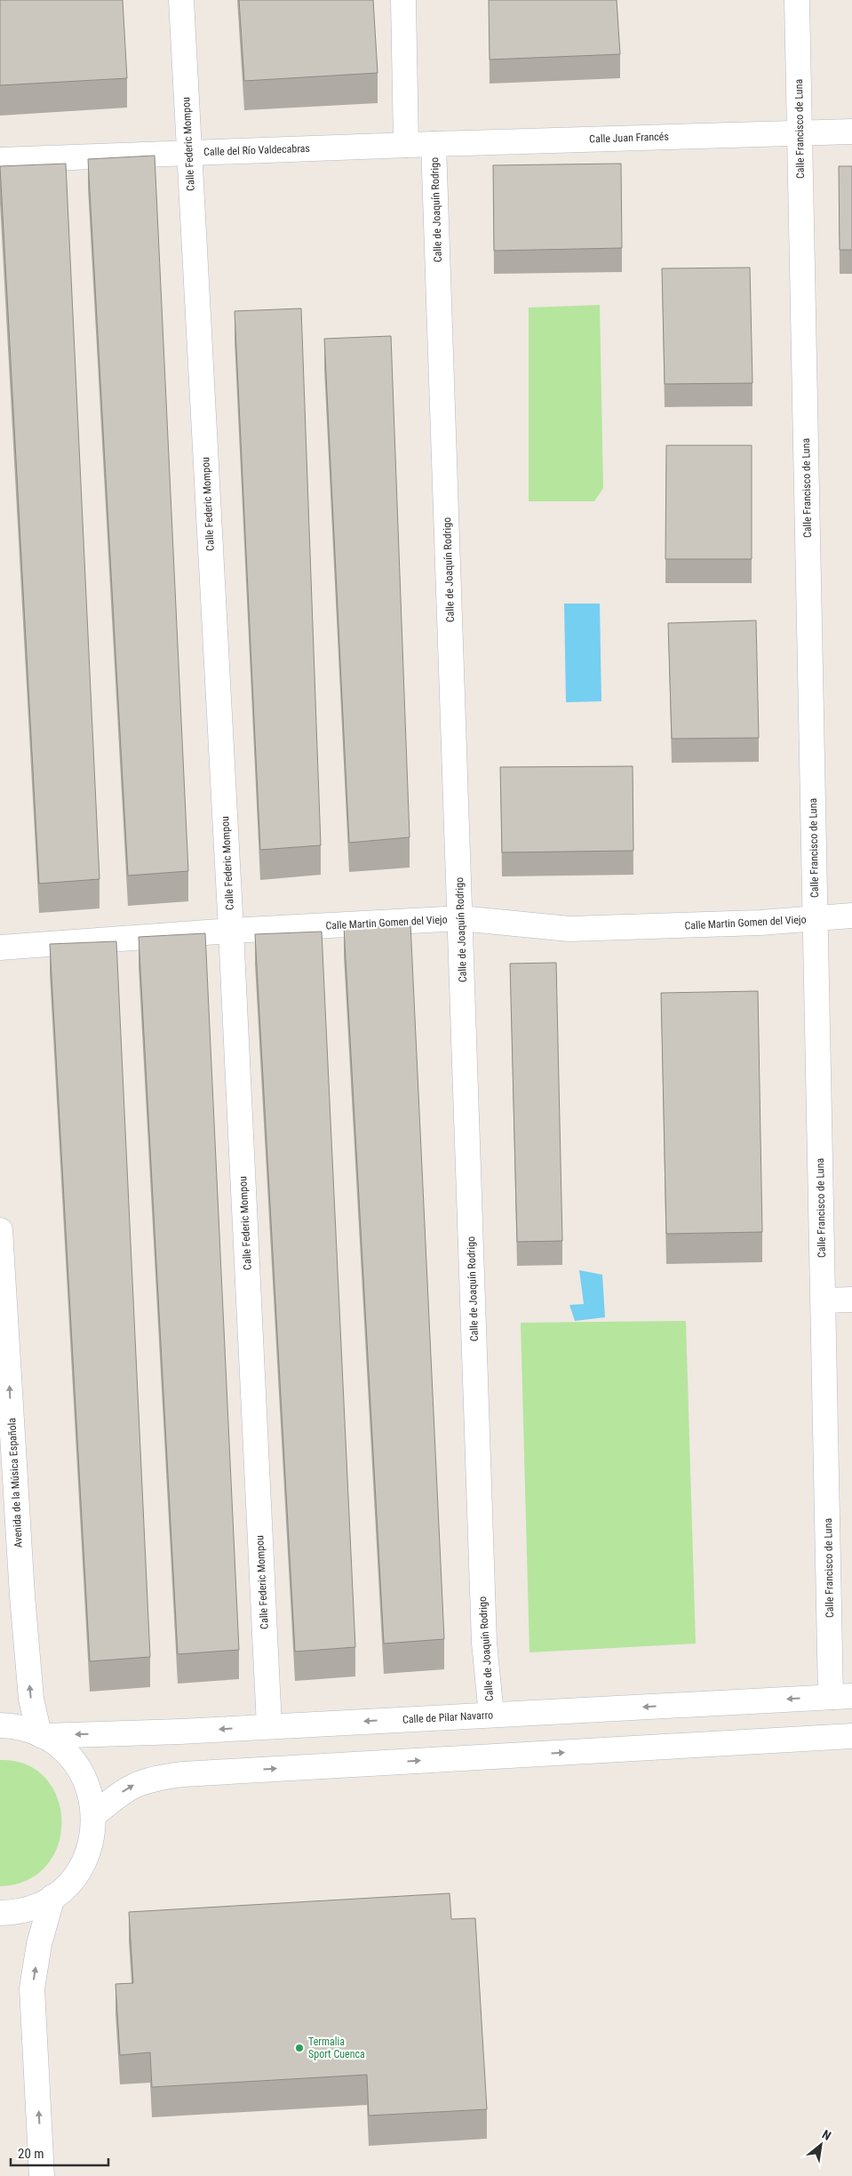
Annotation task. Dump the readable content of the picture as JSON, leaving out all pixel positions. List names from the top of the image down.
{
  "streets": {
    "street": [
      "Calle Francisco de Luna",
      "Calle Juan Francés",
      "Calle Federic Mompou",
      "Calle del Río Valdecabras",
      "Calle de Joaquín Rodrigo",
      "Calle Martin Gomen del Viejo",
      "Avenida de la Música Española",
      "Calle de Pilar Navarro"
    ]
  },
  "crossings": [
    ["Calle Francisco de Luna", "Calle Juan Francés"],
    ["Calle Francisco de Luna", "Calle Martin Gomen del Viejo"],
    ["Calle Francisco de Luna", "Calle de Pilar Navarro"],
    ["Calle Juan Francés", "Calle del Río Valdecabras"],
    ["Calle Juan Francés", "Calle de Joaquín Rodrigo"],
    ["Calle Federic Mompou", "Calle del Río Valdecabras"],
    ["Calle Federic Mompou", "Calle Martin Gomen del Viejo"],
    ["Calle Federic Mompou", "Calle de Pilar Navarro"],
    ["Calle de Joaquín Rodrigo", "Calle Martin Gomen del Viejo"],
    ["Calle de Joaquín Rodrigo", "Calle de Pilar Navarro"],
    ["Avenida de la Música Española", "Calle de Pilar Navarro"]
  ],
  "one_way": ["Avenida de la Música Española"],
  "places": ["Termalia Sport Cuenca"],
  "scale_bar": "20 m",
  "north": "top right"
}
